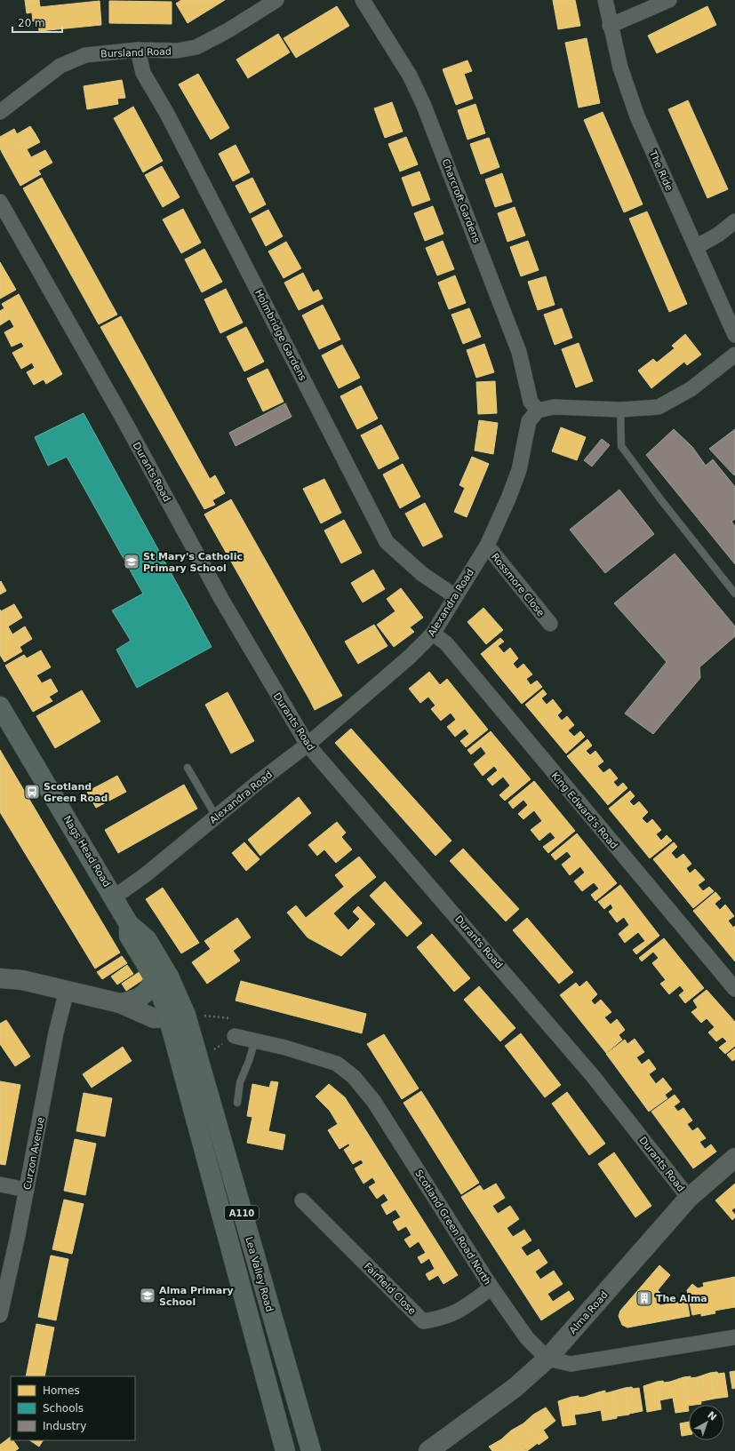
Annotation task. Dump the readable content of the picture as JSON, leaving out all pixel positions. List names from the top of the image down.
{
  "streets": {
    "main road": ["Nags Head Road", "A110", "Lea Valley Road"],
    "street": [
      "Bursland Road",
      "The Ride",
      "Charcroft Gardens",
      "Holmbridge Gardens",
      "Durants Road",
      "Rossmore Close",
      "Alexandra Road",
      "King Edward's Road",
      "Curzon Avenue",
      "Scotland Green Road North",
      "Fairfield Close",
      "Alma Road"
    ]
  },
  "crossings": [
    ["Bursland Road", "Holmbridge Gardens"],
    ["Charcroft Gardens", "Alexandra Road"],
    ["Holmbridge Gardens", "Alexandra Road"],
    ["Durants Road", "Alexandra Road"],
    ["Durants Road", "Alma Road"],
    ["Rossmore Close", "Alexandra Road"],
    ["Alexandra Road", "King Edward's Road"],
    ["Alexandra Road", "Nags Head Road"],
    ["Nags Head Road", "Lea Valley Road"],
    ["A110", "Lea Valley Road"],
    ["Scotland Green Road North", "Fairfield Close"],
    ["Scotland Green Road North", "Alma Road"]
  ],
  "places": {
    "school or university": ["St Mary's Catholic Primary School", "Alma Primary School"],
    "bus stop": ["Scotland Green Road"],
    "building": ["The Alma"]
  },
  "legend": ["Homes", "Schools", "Industry"],
  "scale_bar": "20 m",
  "north": "top right"
}
